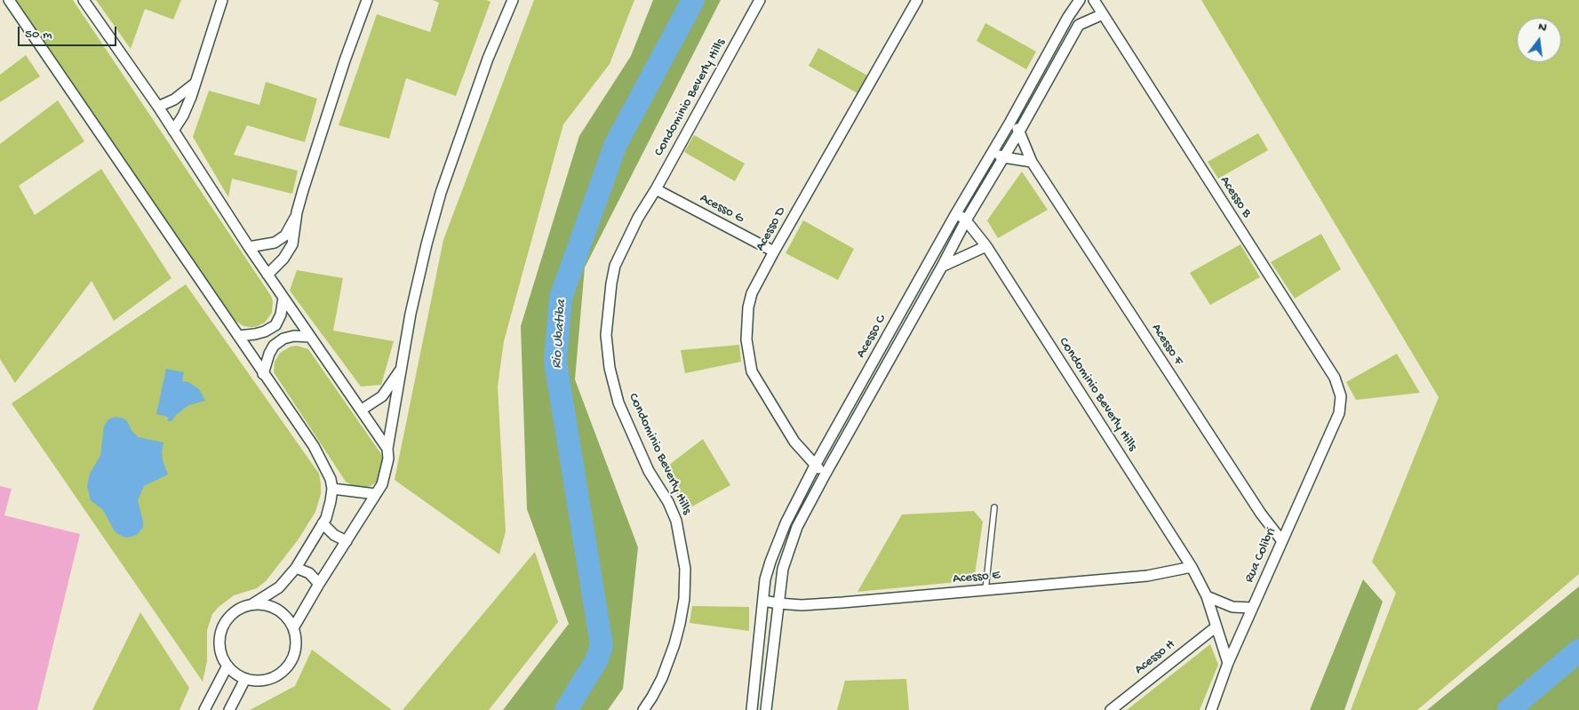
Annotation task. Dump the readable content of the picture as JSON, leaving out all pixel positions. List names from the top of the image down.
{
  "streets": {
    "street": [
      "Condominio Beverly Hills",
      "Acesso B",
      "Acesso G",
      "Acesso D",
      "Acesso C",
      "Acesso F",
      "Rua Colibri",
      "Acesso E",
      "Acesso H"
    ]
  },
  "crossings": [
    ["Condominio Beverly Hills", "Acesso G"],
    ["Condominio Beverly Hills", "Acesso C"],
    ["Condominio Beverly Hills", "Rua Colibri"],
    ["Condominio Beverly Hills", "Acesso E"],
    ["Condominio Beverly Hills", "Acesso H"],
    ["Acesso B", "Rua Colibri"],
    ["Acesso G", "Acesso D"],
    ["Acesso D", "Acesso C"],
    ["Acesso C", "Acesso F"],
    ["Acesso C", "Acesso E"],
    ["Acesso F", "Rua Colibri"]
  ],
  "water": ["Rio Ubatiba"],
  "scale_bar": "50 m",
  "north": "top"
}
